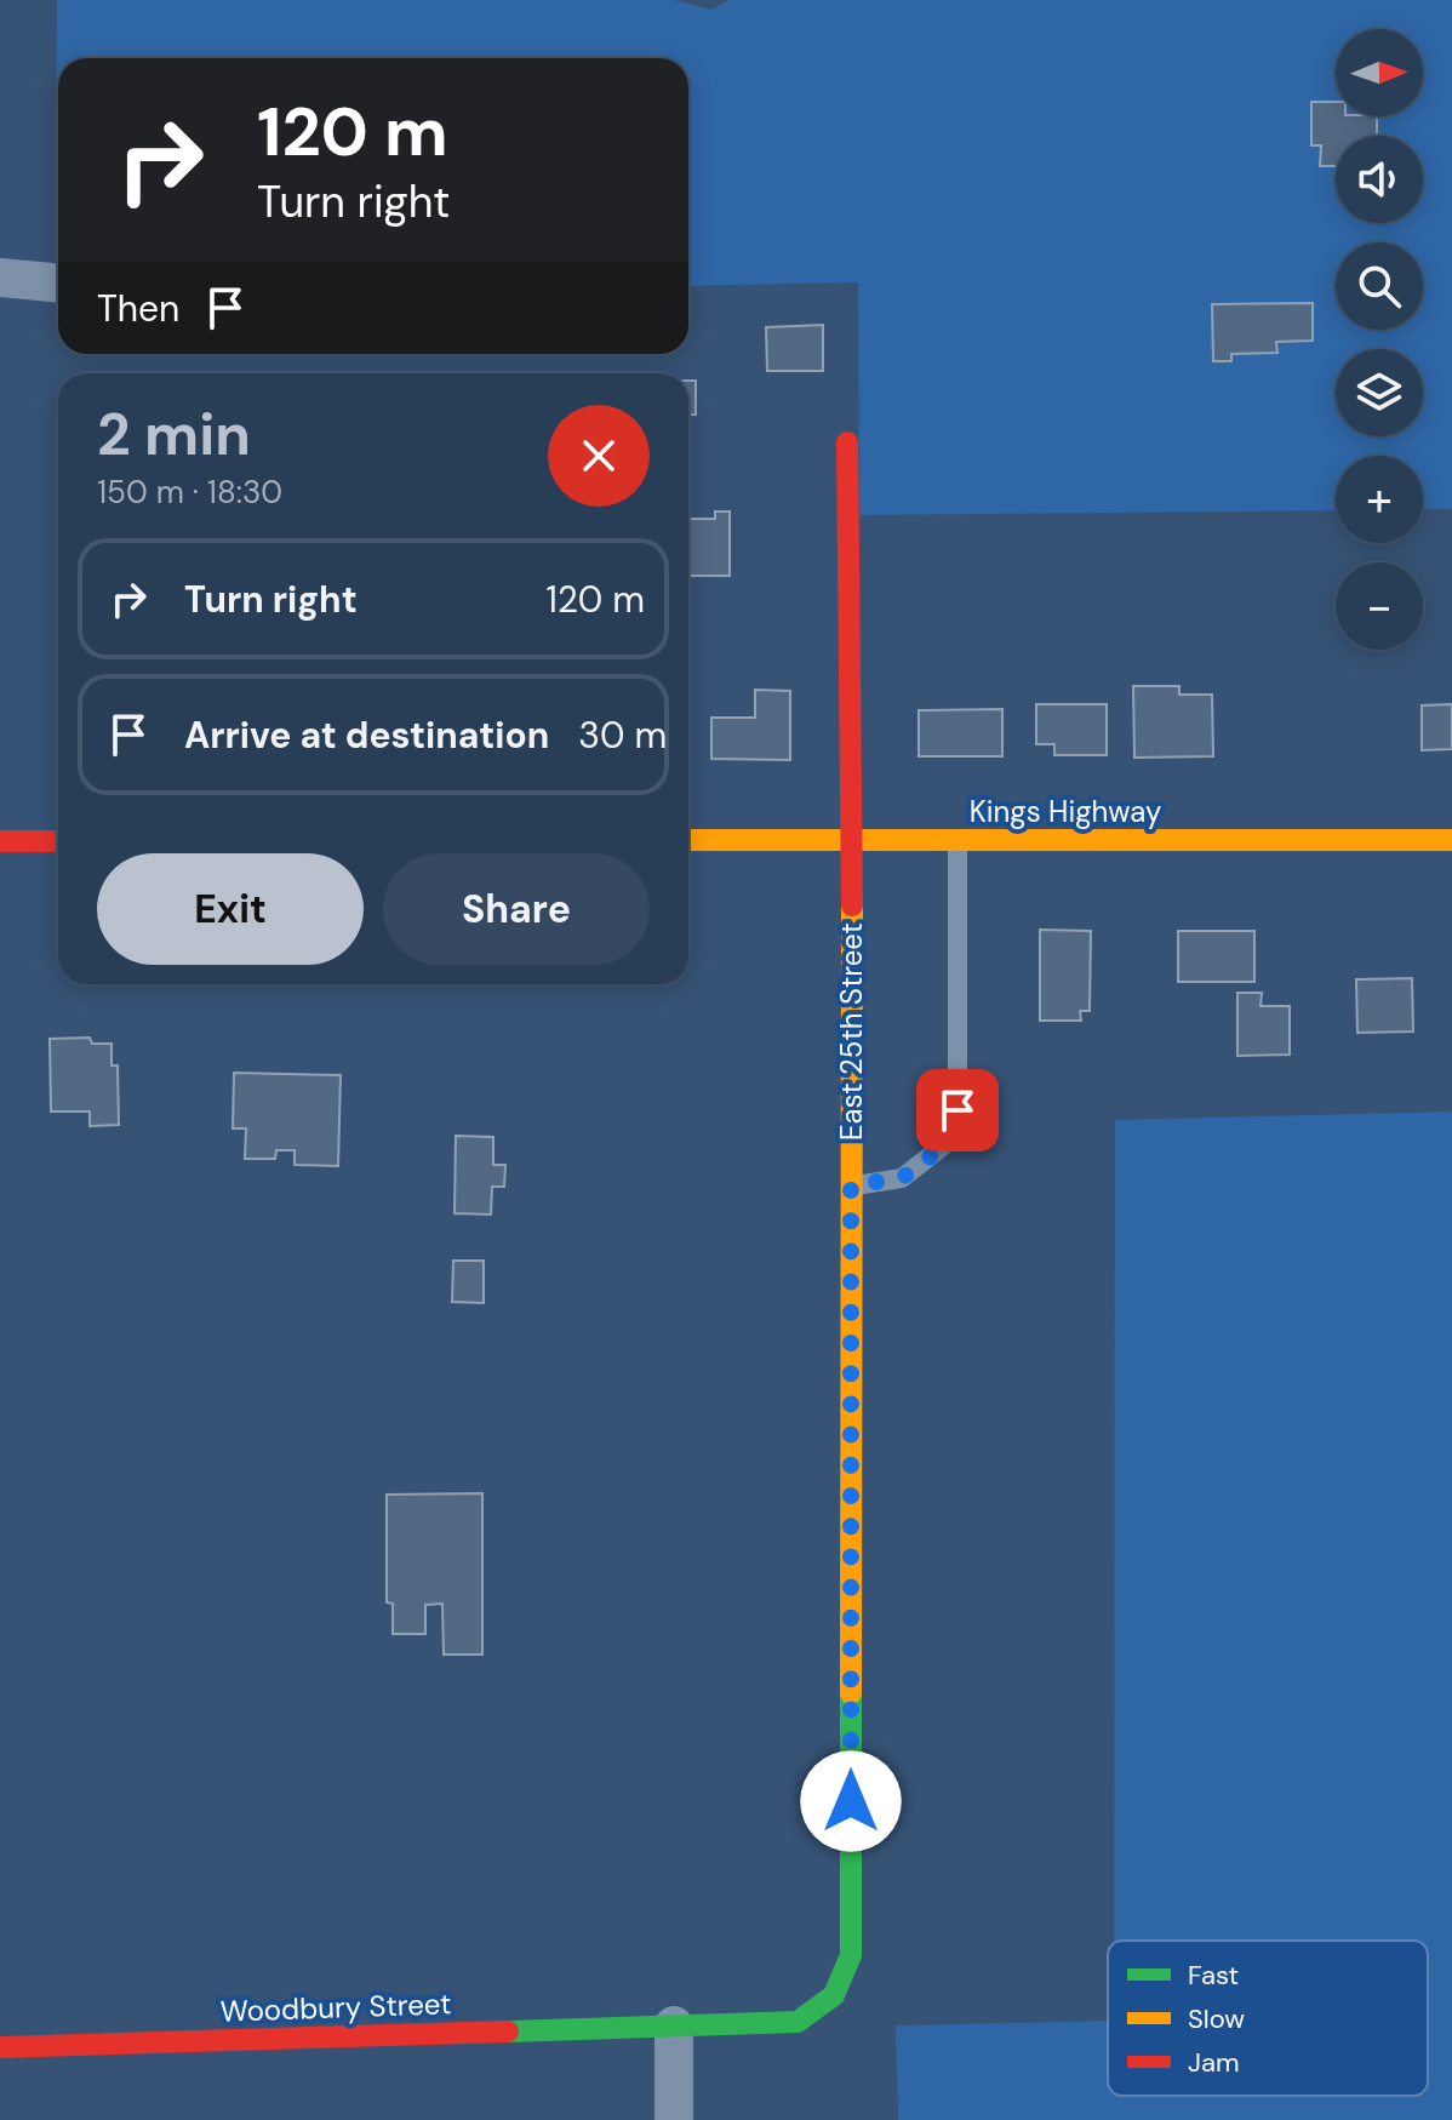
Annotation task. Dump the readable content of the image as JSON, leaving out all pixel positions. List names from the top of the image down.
{
  "streets": {
    "street": ["Kings Highway", "East 25th Street", "Woodbury Street"]
  },
  "crossings": [
    ["Kings Highway", "East 25th Street"],
    ["East 25th Street", "Woodbury Street"]
  ],
  "legend": ["Fast", "Slow", "Jam"],
  "north": "right",
  "page": {
    "map_buttons": ["+", "−"],
    "turn": ["120 m", "Turn right"],
    "then": "Then",
    "heading": ["2 min", "150 m · 18:30"],
    "list": [
      {
        "name": "Turn right",
        "value": "120 m"
      },
      {
        "name": "Arrive at destination",
        "value": "30 m"
      }
    ],
    "buttons": ["Exit", "Share"]
  }
}
